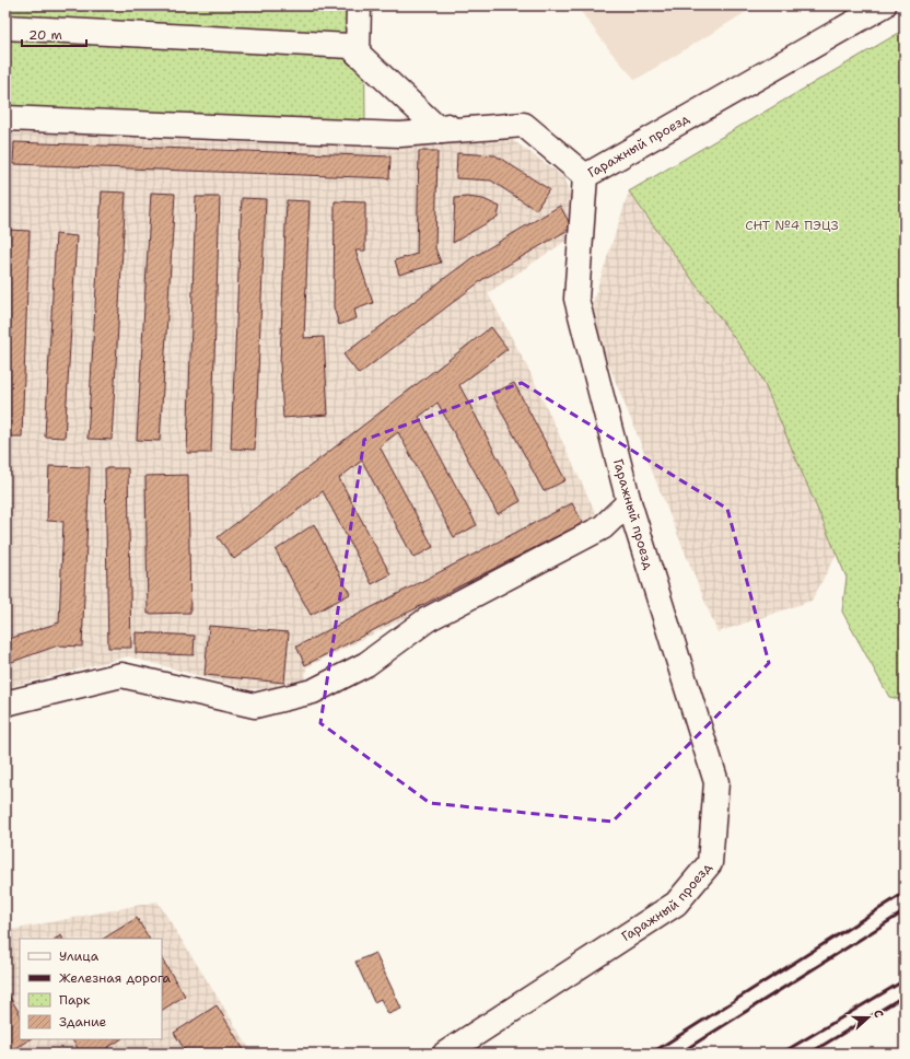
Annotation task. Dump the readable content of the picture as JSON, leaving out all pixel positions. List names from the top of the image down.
{
  "streets": {
    "street": ["Гаражный проезд"]
  },
  "parks": ["СНТ №4 ПЭЦЗ"],
  "legend": [
    "Улица",
    "Железная дорога",
    "Парк",
    "Здание"
  ],
  "scale_bar": "20 m",
  "north": "right"
}
